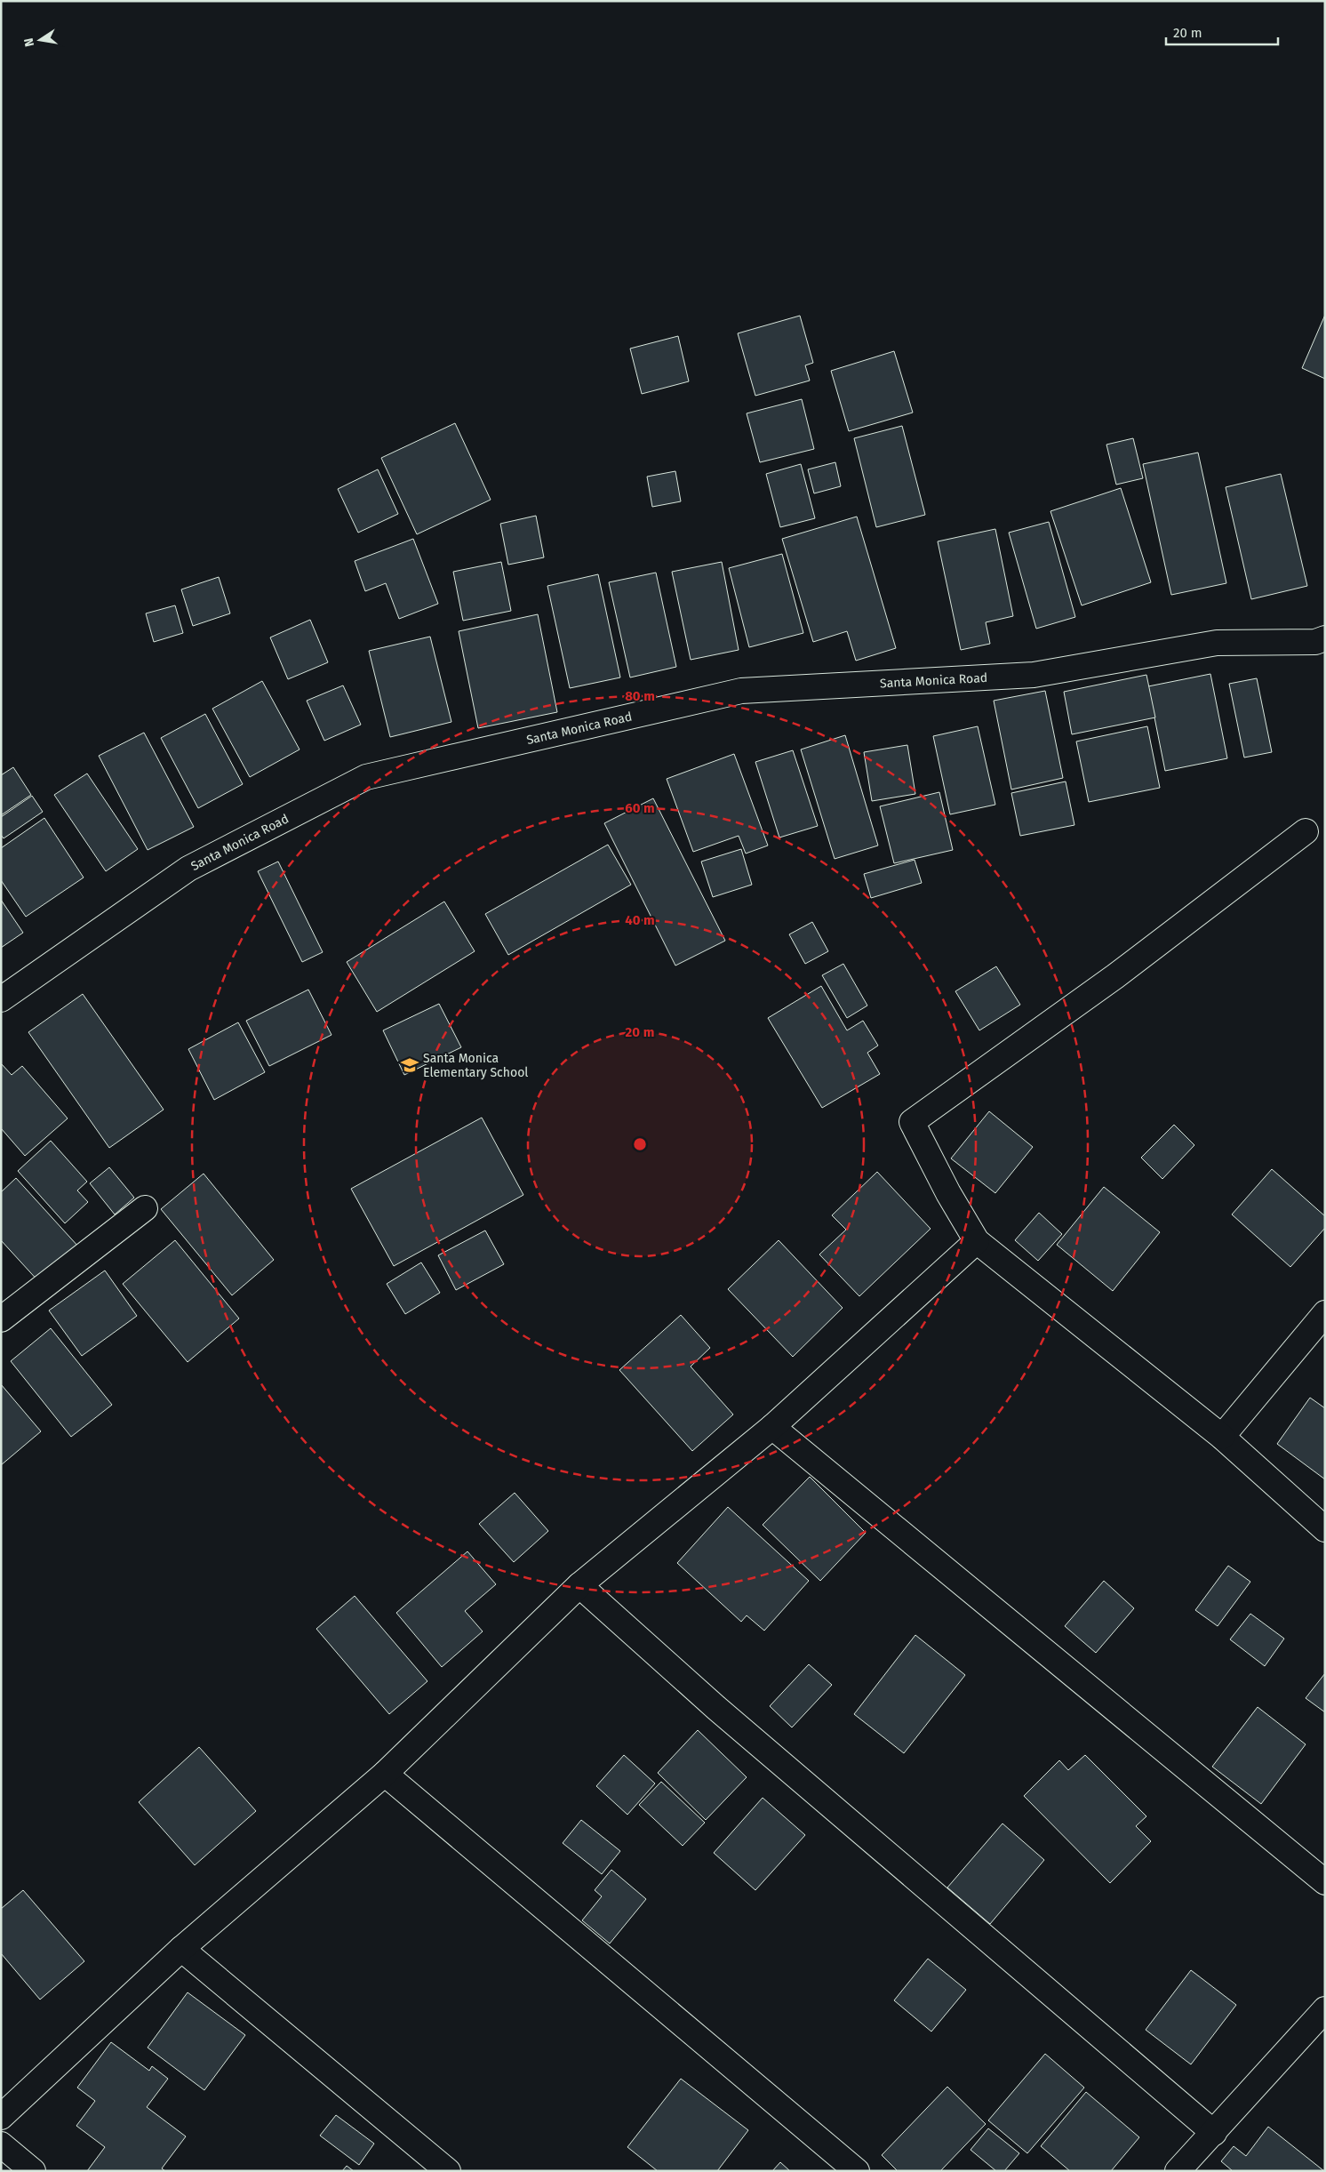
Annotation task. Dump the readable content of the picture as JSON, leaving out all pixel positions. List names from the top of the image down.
{
  "streets": {
    "street": ["Santa Monica Road"]
  },
  "places": {
    "school or university": ["Santa Monica Elementary School"]
  },
  "scale_bar": "20 m",
  "north": "left",
  "rings": [
    "80 m",
    "60 m",
    "40 m",
    "20 m"
  ]
}
